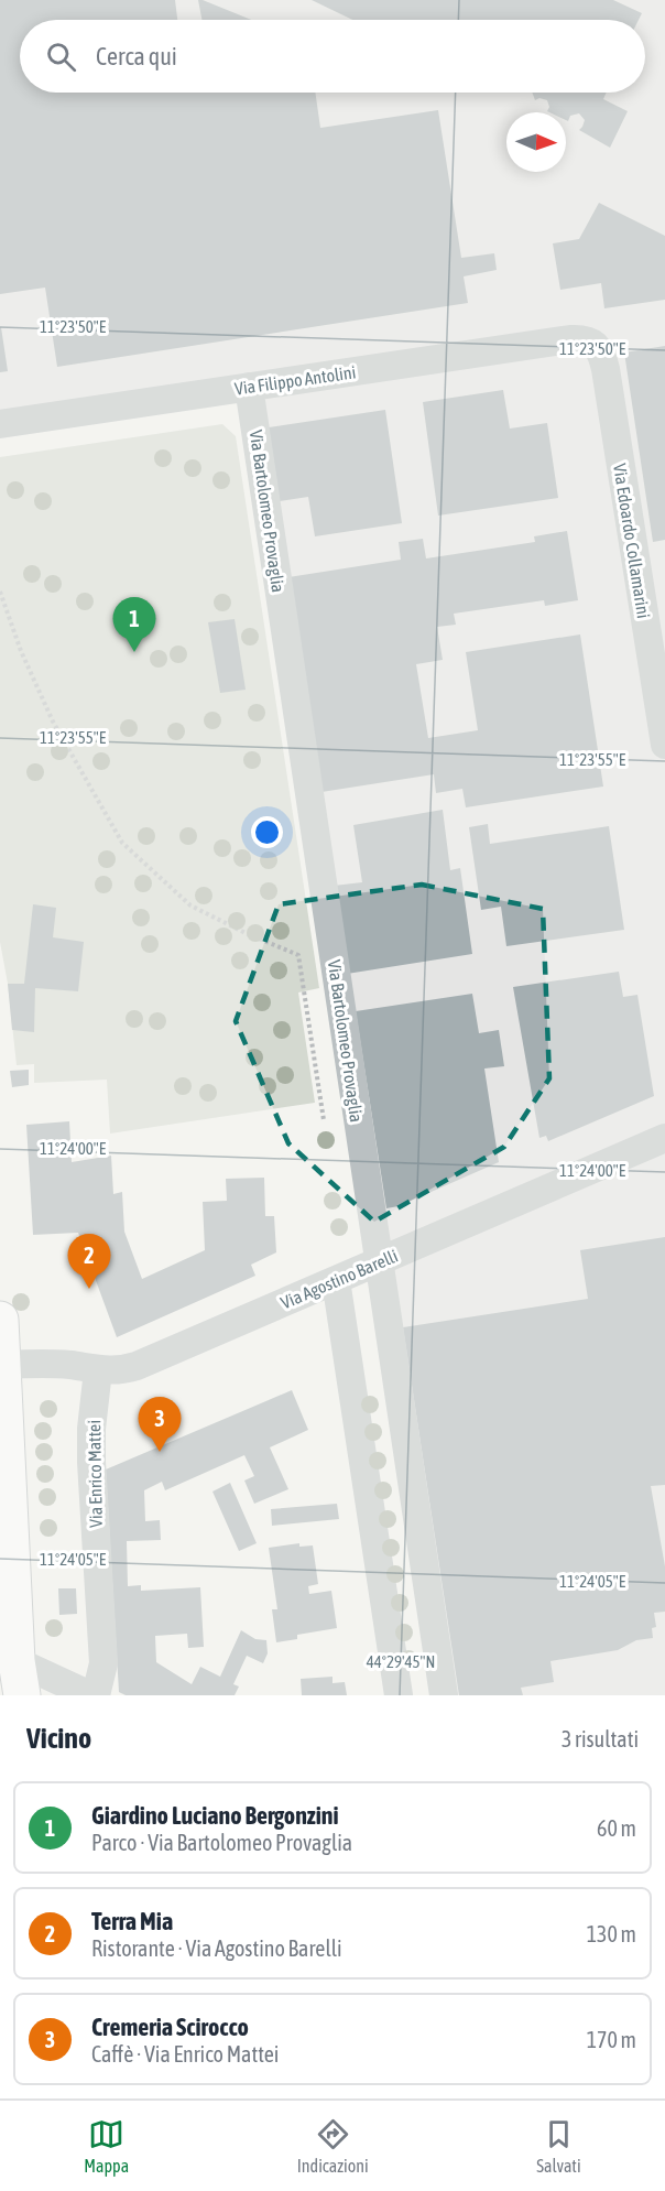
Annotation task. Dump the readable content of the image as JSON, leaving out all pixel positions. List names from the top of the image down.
{
  "streets": {
    "street": [
      "Via Filippo Antolini",
      "Via Bartolomeo Provaglia",
      "Via Edoardo Collamarini",
      "Via Agostino Barelli",
      "Via Enrico Mattei"
    ]
  },
  "crossings": [
    ["Via Filippo Antolini", "Via Bartolomeo Provaglia"],
    ["Via Filippo Antolini", "Via Edoardo Collamarini"],
    ["Via Bartolomeo Provaglia", "Via Agostino Barelli"],
    ["Via Agostino Barelli", "Via Enrico Mattei"]
  ],
  "north": "right",
  "page": {
    "search": "Cerca qui",
    "pins": ["1", "2", "3"],
    "heading": ["Vicino", "3 risultati"],
    "list": [
      {
        "mark": "1",
        "name": "Giardino Luciano Bergonzini",
        "note": "Parco · Via Bartolomeo Provaglia",
        "value": "60 m"
      },
      {
        "mark": "2",
        "name": "Terra Mia",
        "note": "Ristorante · Via Agostino Barelli",
        "value": "130 m"
      },
      {
        "mark": "3",
        "name": "Cremeria Scirocco",
        "note": "Caffè · Via Enrico Mattei",
        "value": "170 m"
      }
    ],
    "nav": ["Mappa", "Indicazioni", "Salvati"]
  },
  "coordinates": [
    "11°23'50\"E",
    "11°23'55\"E",
    "11°24'00\"E",
    "11°24'05\"E",
    "44°29'45\"N"
  ]
}
